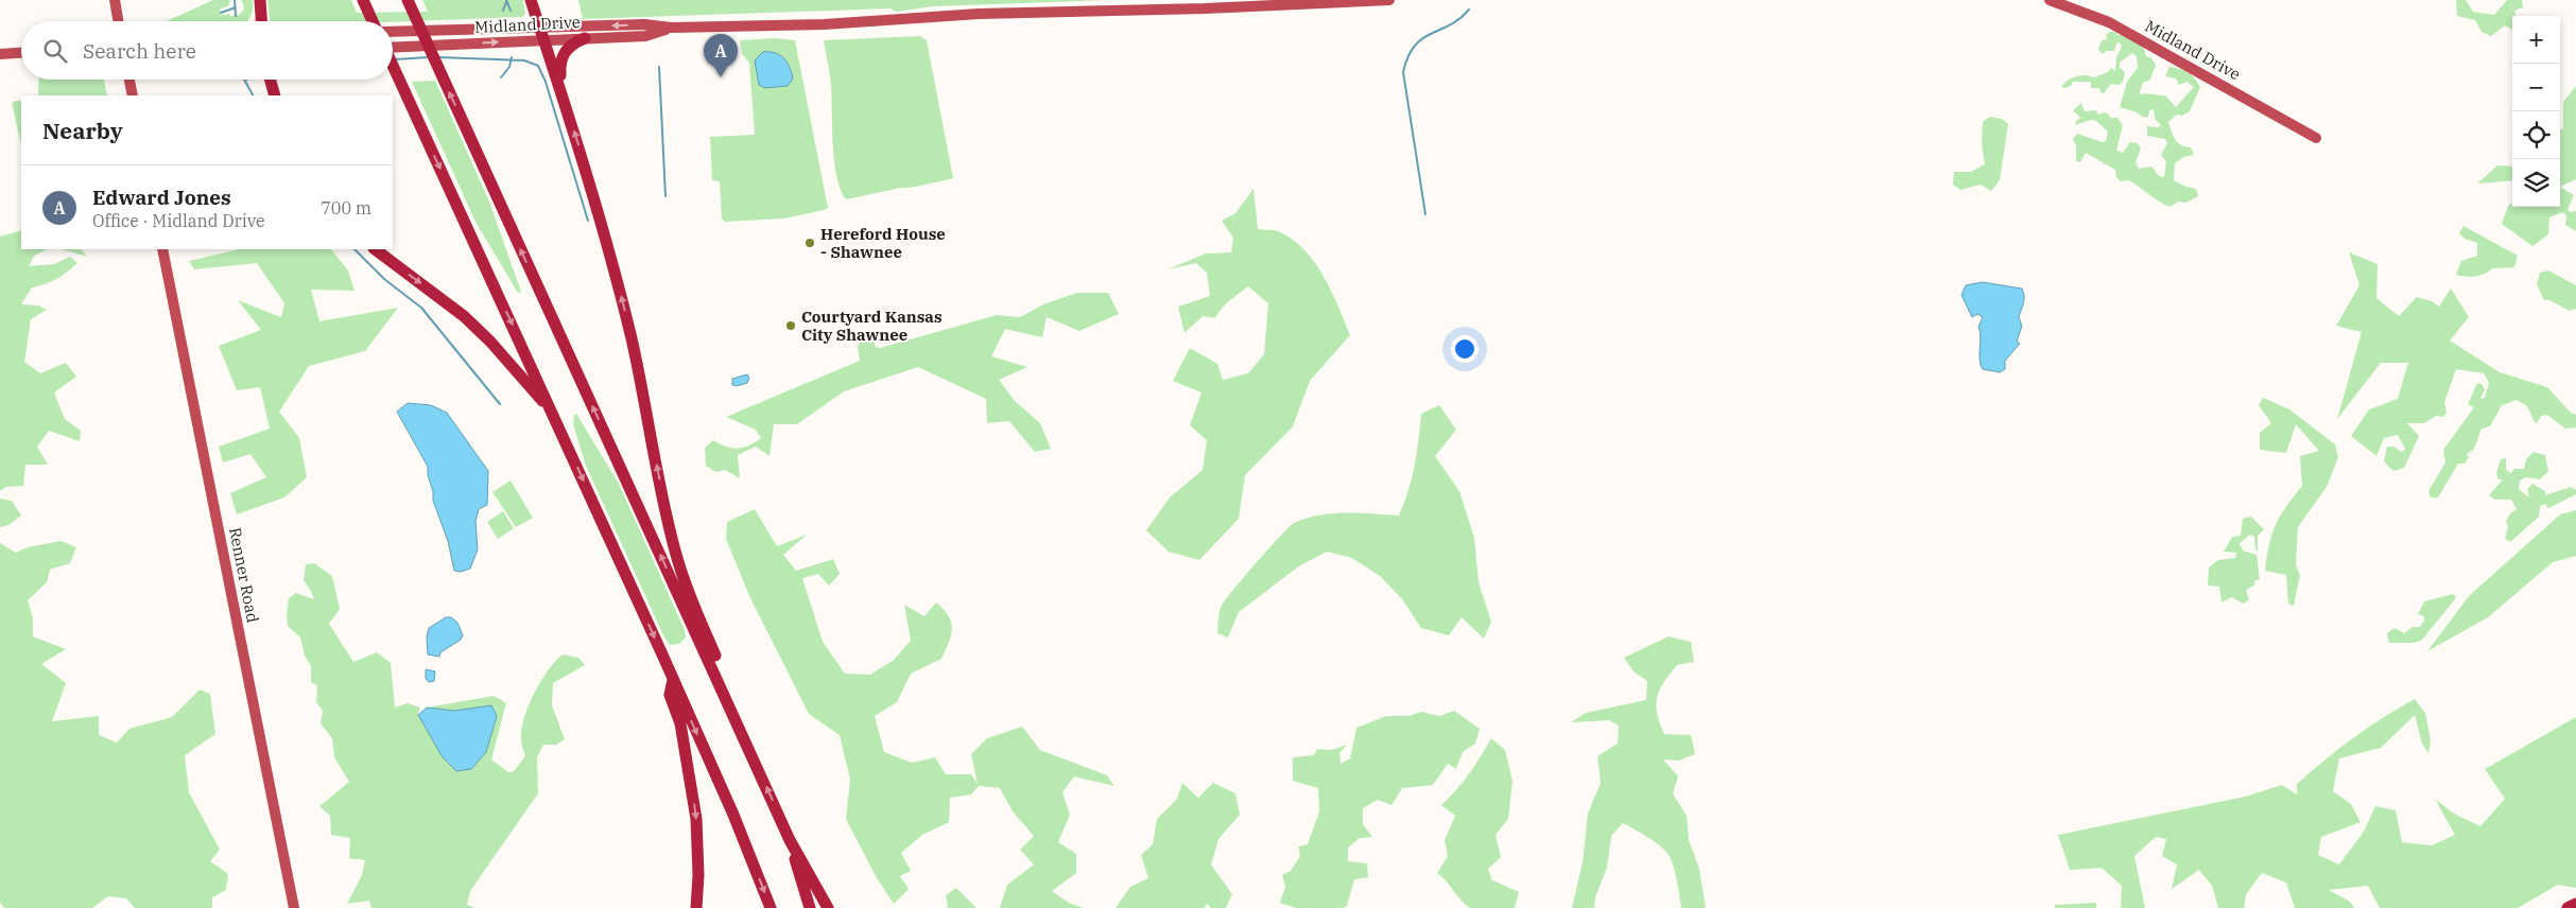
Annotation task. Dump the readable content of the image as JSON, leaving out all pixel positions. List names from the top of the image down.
{
  "streets": {
    "main road": ["Midland Drive", "Renner Road"]
  },
  "places": ["Hereford House - Shawnee", "Courtyard Kansas City Shawnee"],
  "page": {
    "map_buttons": ["+", "−"],
    "search": "Search here",
    "pins": "A",
    "heading": "Nearby",
    "list": [
      {
        "mark": "A",
        "name": "Edward Jones",
        "note": "Office · Midland Drive",
        "value": "700 m"
      }
    ]
  }
}
